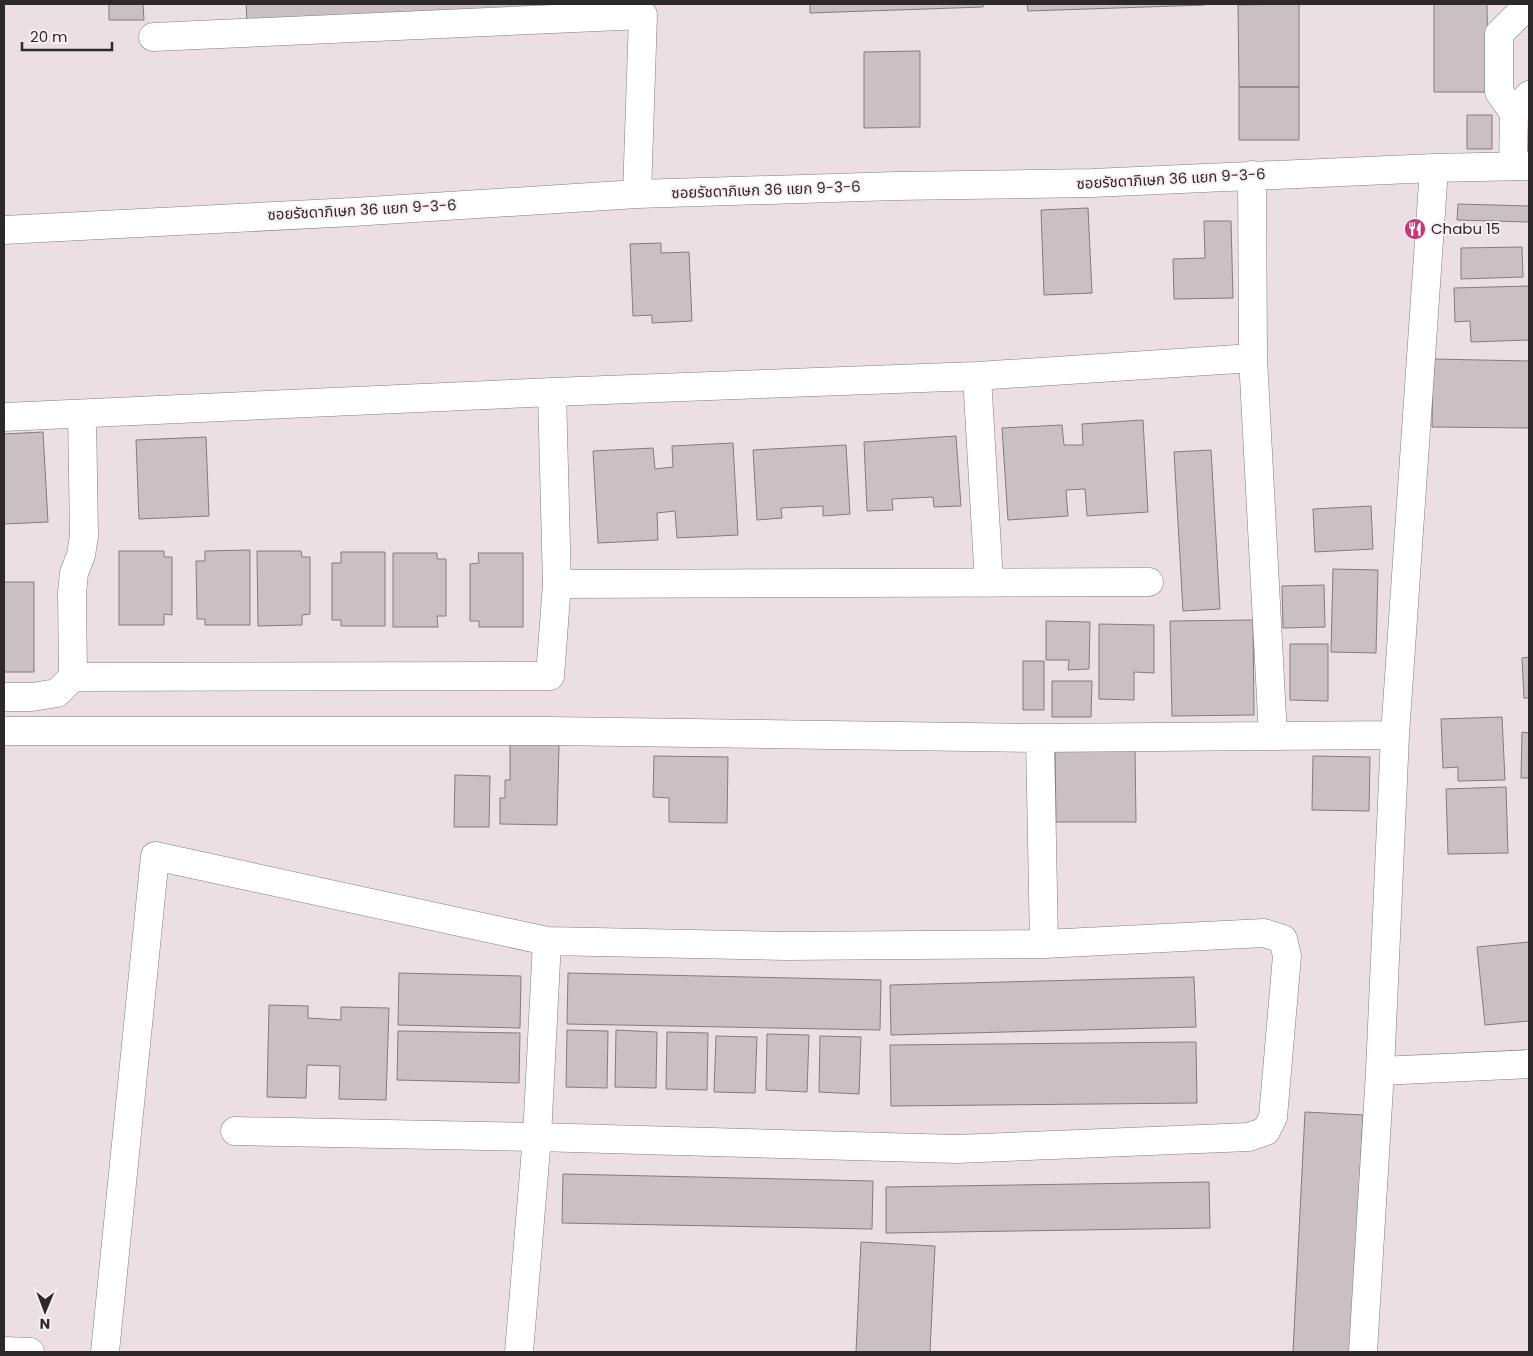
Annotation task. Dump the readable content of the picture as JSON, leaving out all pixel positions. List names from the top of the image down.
{
  "streets": {
    "street": ["ซอยรัชดาภิเษก 36 แยก 9-3-6"]
  },
  "places": {
    "restaurant": ["Chabu 15"]
  },
  "scale_bar": "20 m",
  "north": "bottom"
}
